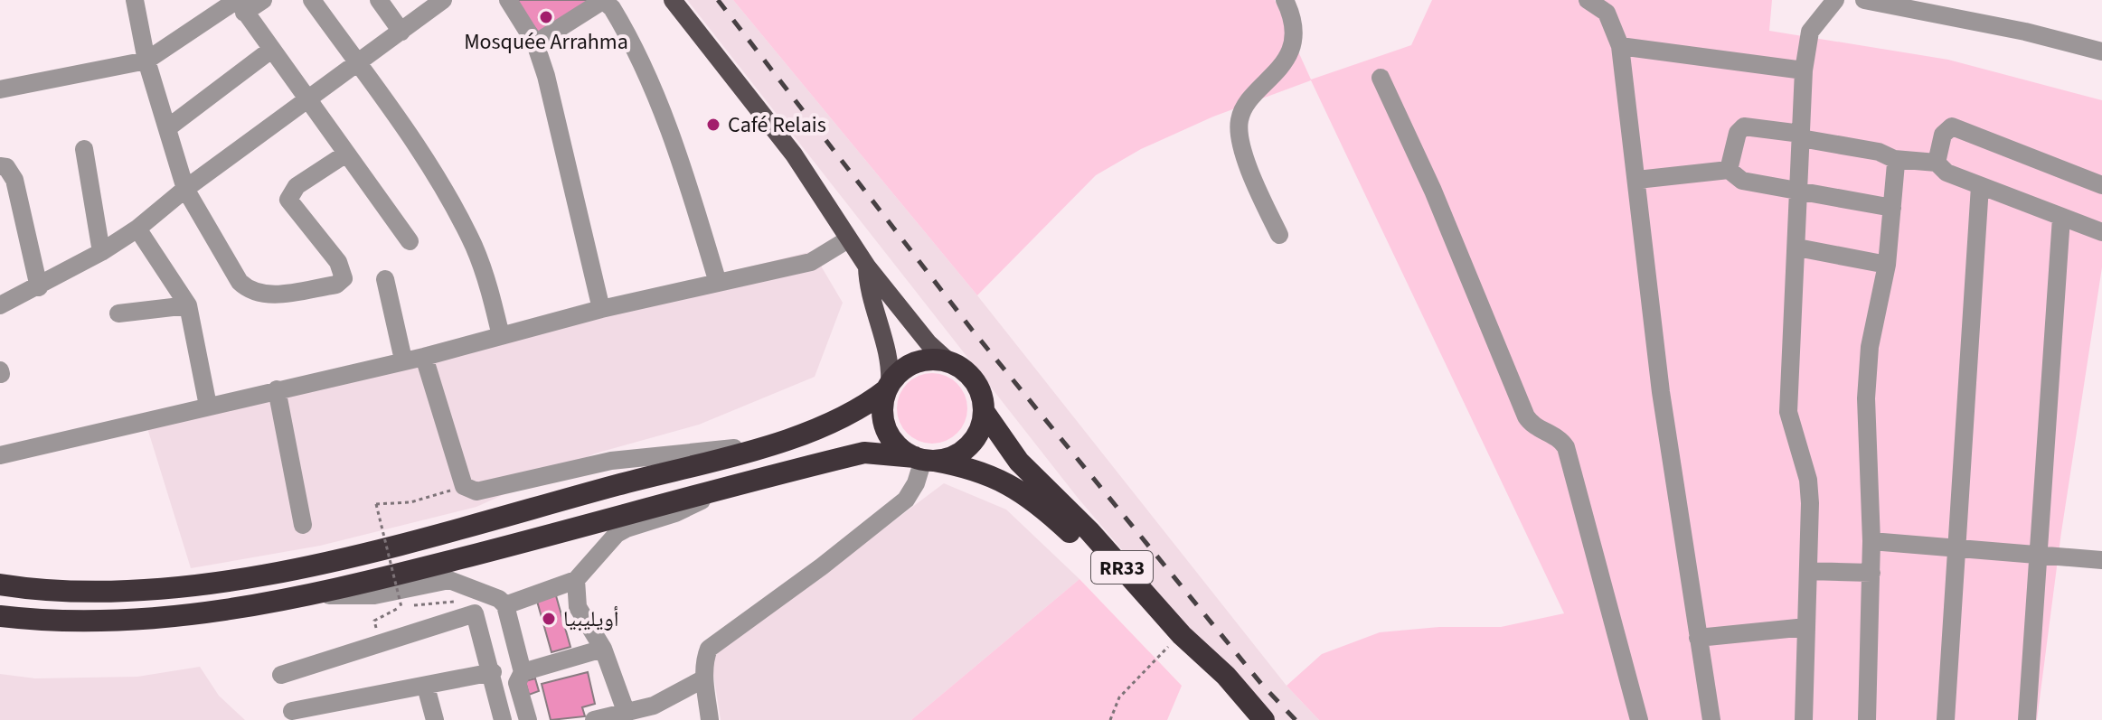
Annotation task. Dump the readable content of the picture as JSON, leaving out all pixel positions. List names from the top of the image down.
{
  "streets": {
    "highway": ["RR33"]
  },
  "places": ["Mosquée Arrahma", "Café Relais", "أويليبيا"]
}
